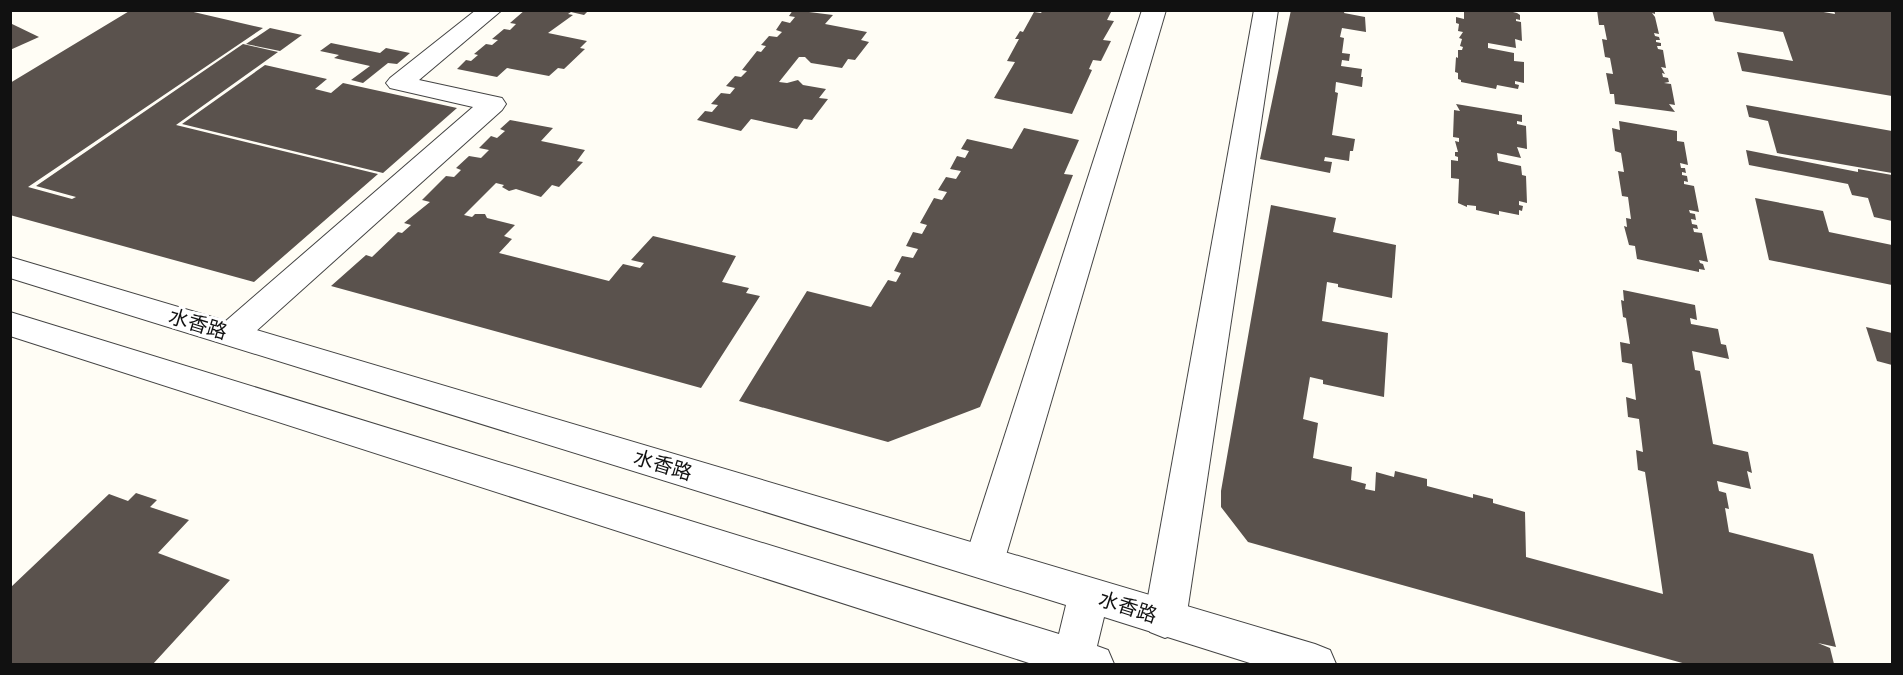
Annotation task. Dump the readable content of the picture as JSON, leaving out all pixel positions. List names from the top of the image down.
{
  "streets": {
    "street": ["水香路"]
  }
}
